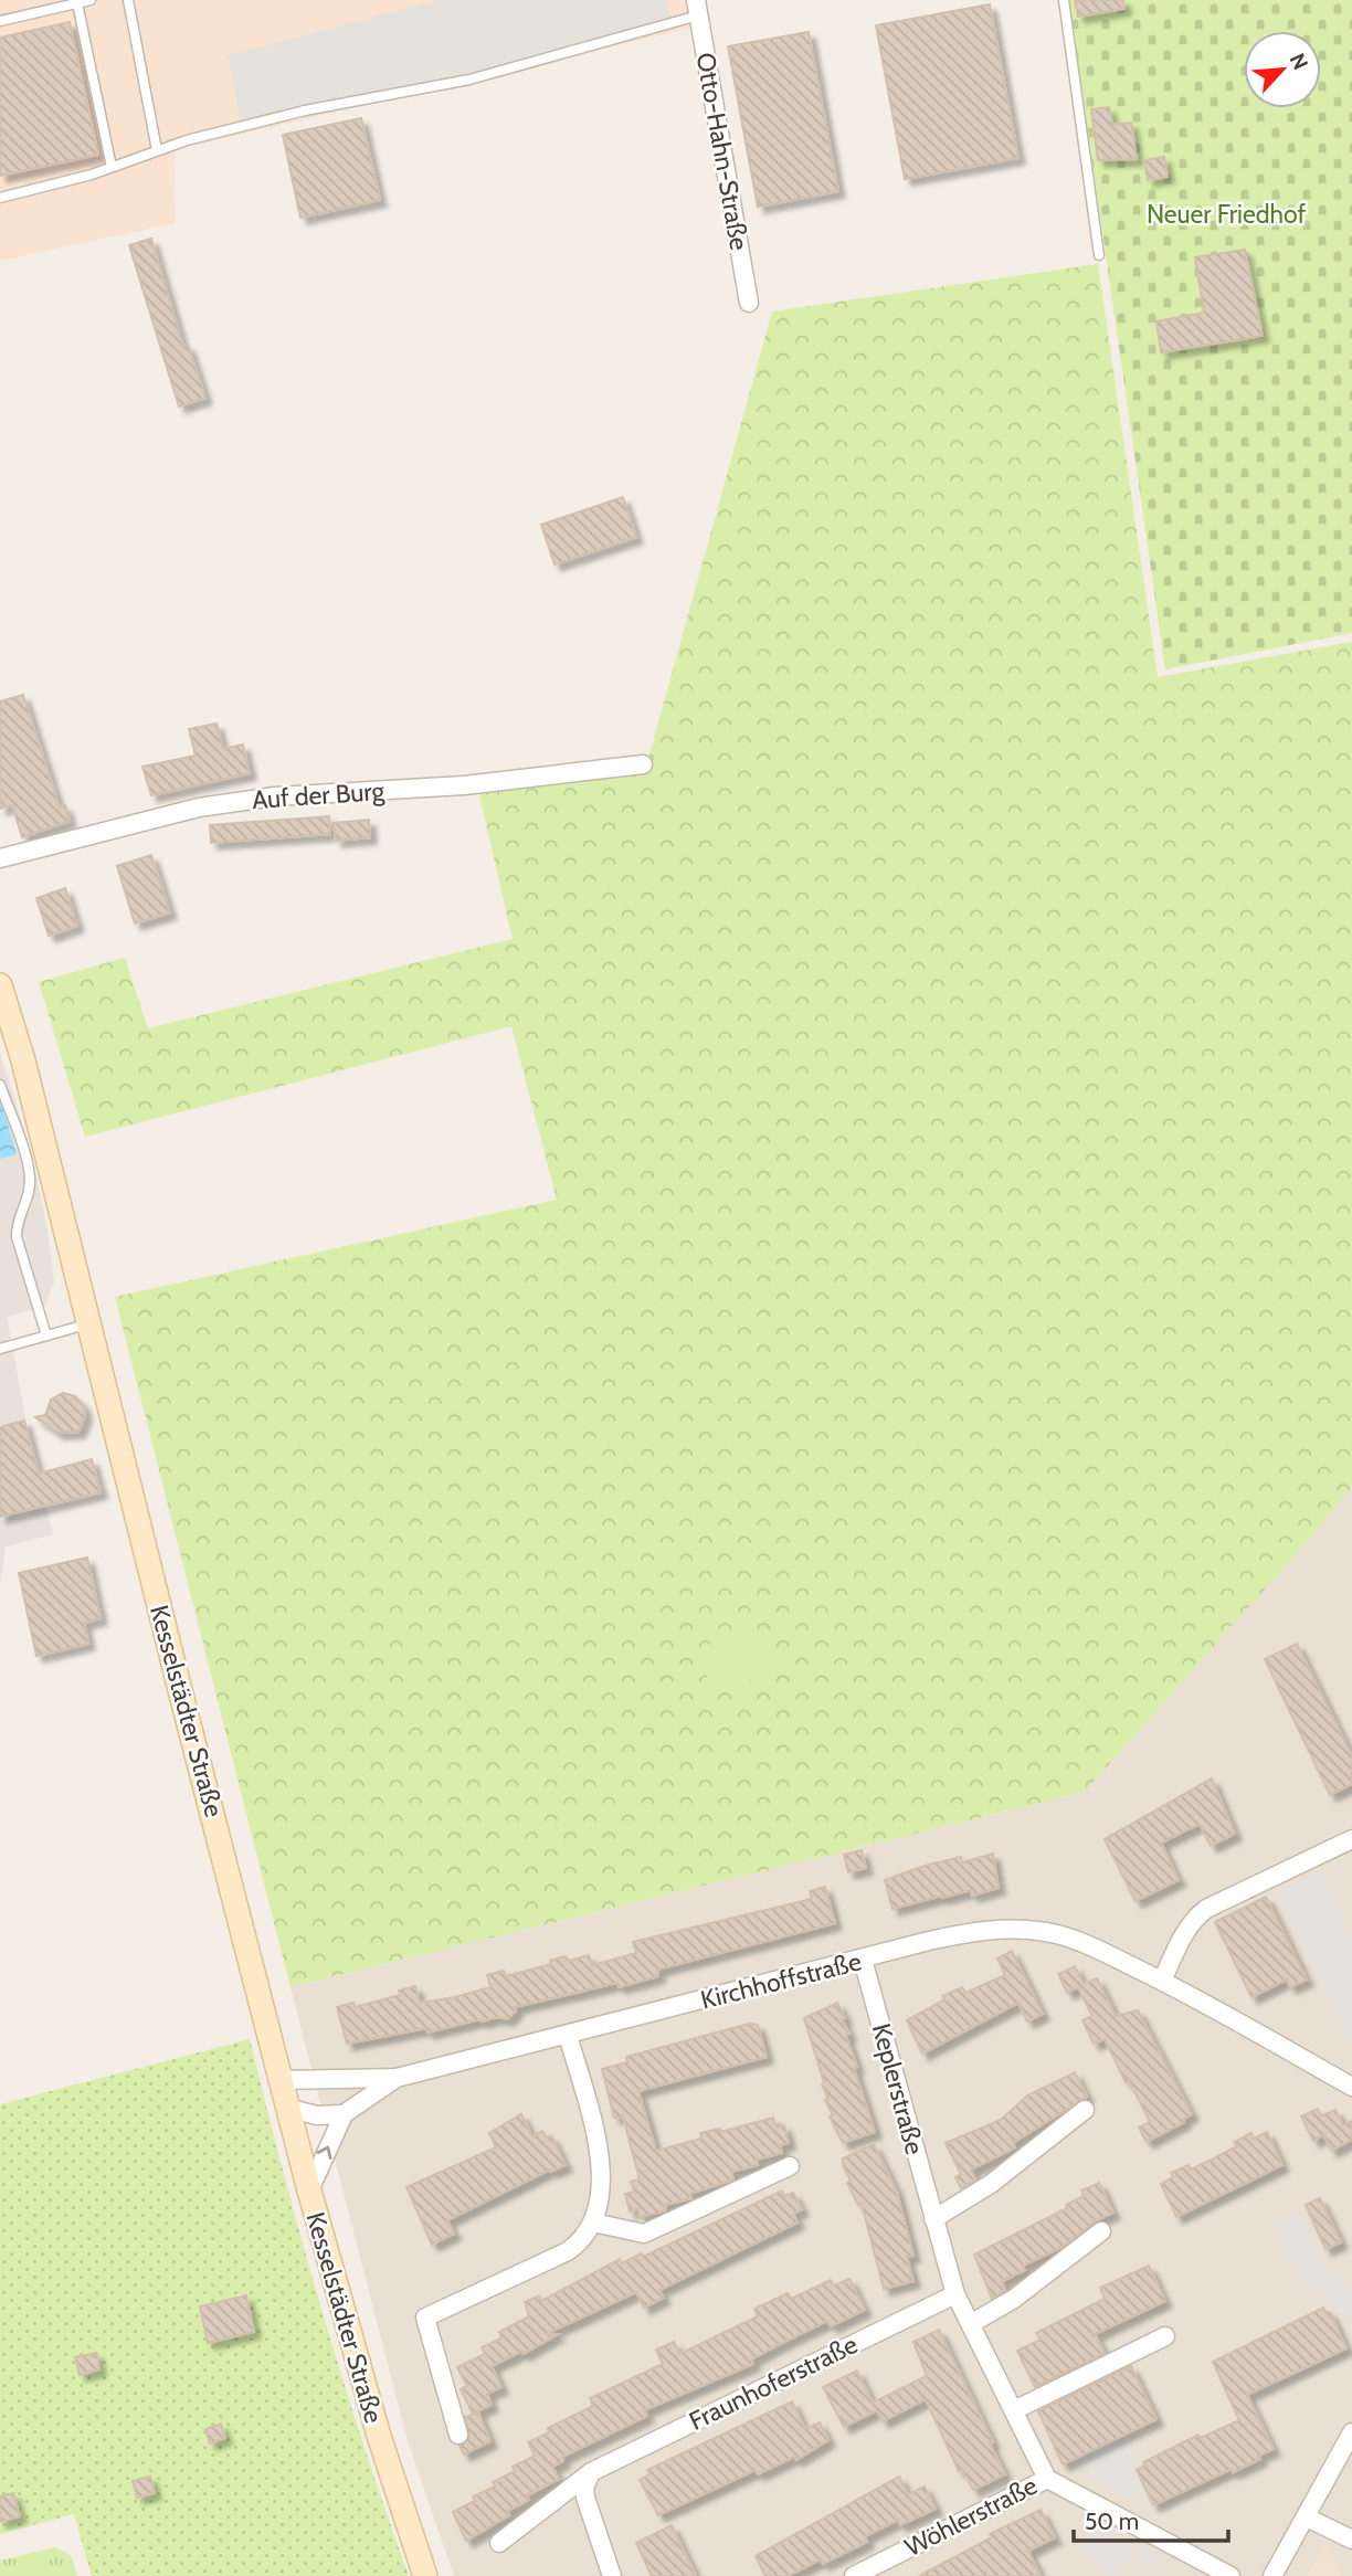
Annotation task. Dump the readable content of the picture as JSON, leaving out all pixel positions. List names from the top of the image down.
{
  "streets": {
    "main road": ["Kesselstädter Straße"],
    "street": [
      "Otto-Hahn-Straße",
      "Auf der Burg",
      "Kirchhoffstraße",
      "Keplerstraße",
      "Fraunhoferstraße",
      "Wöhlerstraße"
    ]
  },
  "crossings": [
    ["Kesselstädter Straße", "Kirchhoffstraße"],
    ["Kirchhoffstraße", "Keplerstraße"],
    ["Keplerstraße", "Fraunhoferstraße"],
    ["Keplerstraße", "Wöhlerstraße"]
  ],
  "parks": ["Neuer Friedhof"],
  "scale_bar": "50 m",
  "north": "top right"
}
